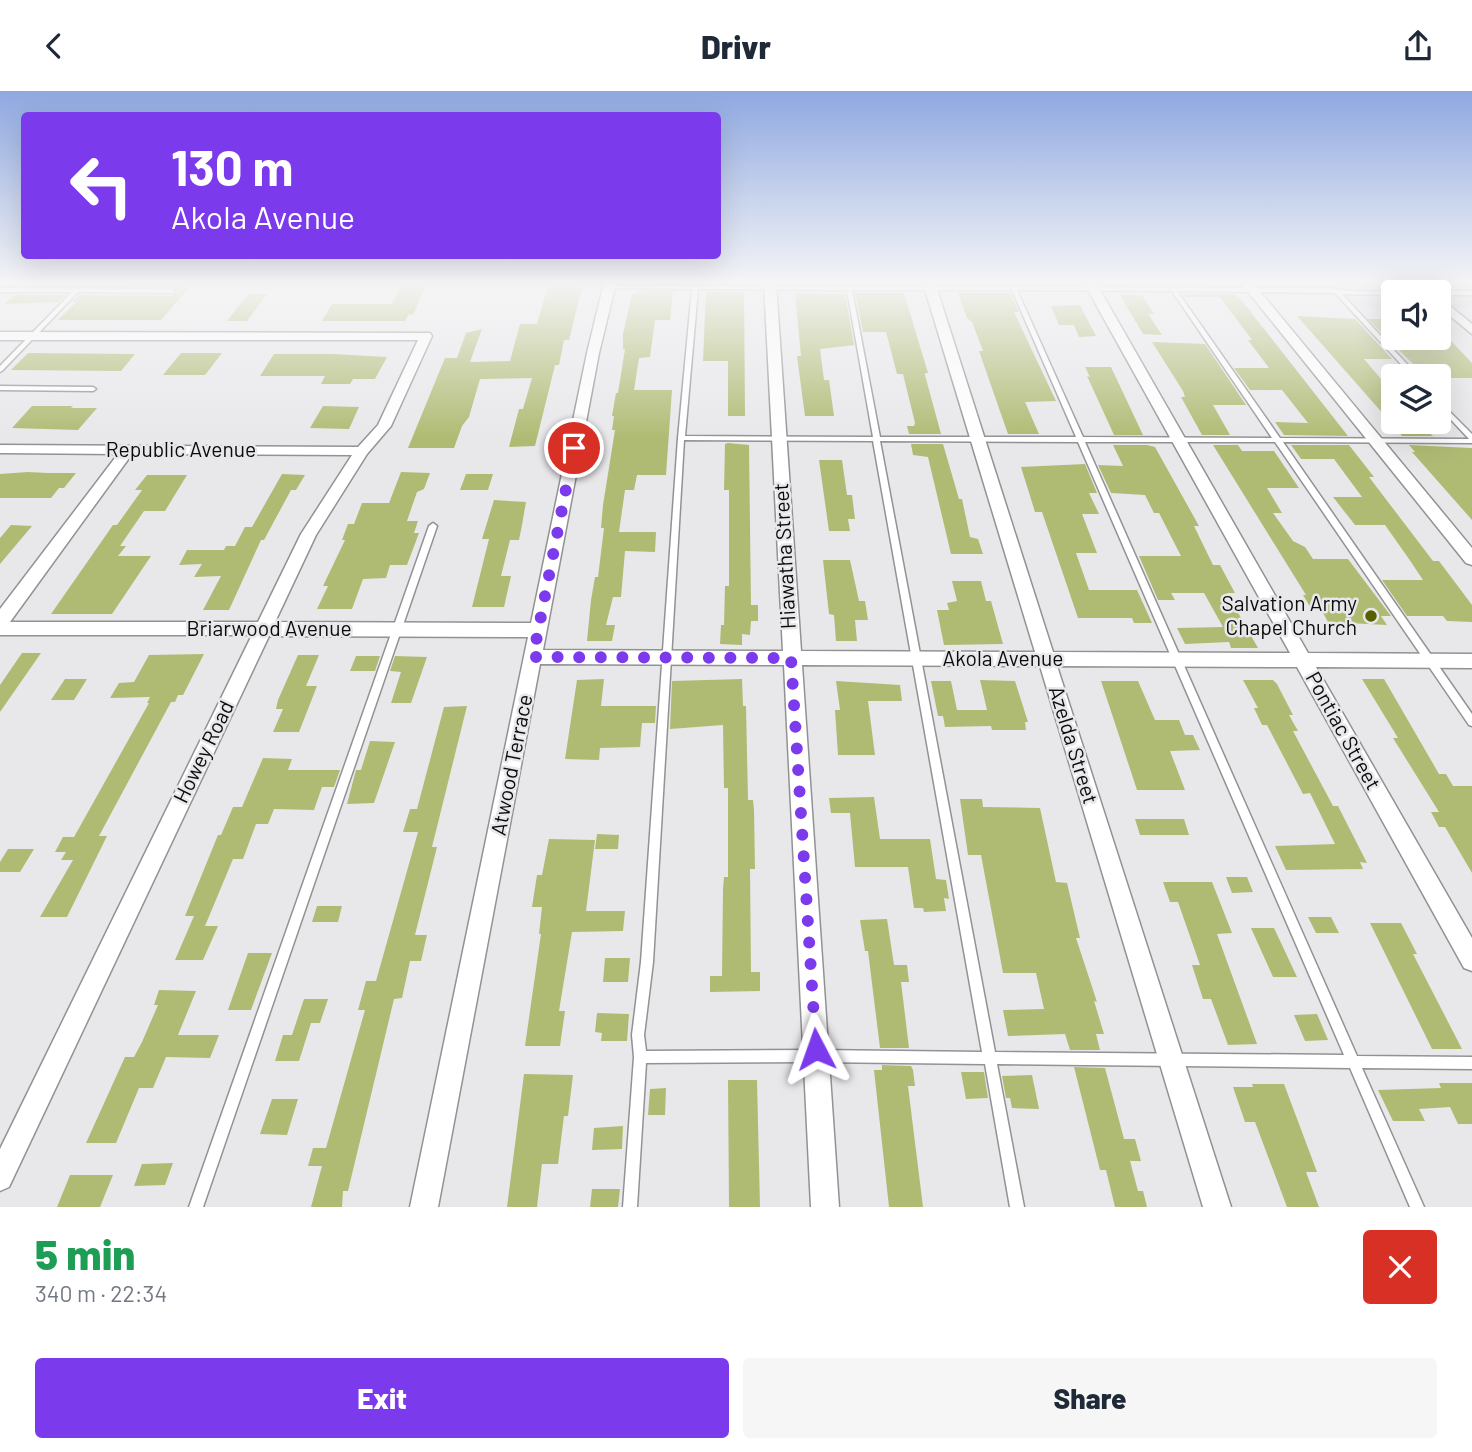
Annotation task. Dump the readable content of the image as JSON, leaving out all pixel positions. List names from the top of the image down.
{
  "streets": {
    "street": [
      "Republic Avenue",
      "Hiawatha Street",
      "Briarwood Avenue",
      "Akola Avenue",
      "Pontiac Street",
      "Azelda Street",
      "Howey Road",
      "Atwood Terrace"
    ]
  },
  "crossings": [
    ["Republic Avenue", "Howey Road"],
    ["Hiawatha Street", "Akola Avenue"],
    ["Briarwood Avenue", "Howey Road"],
    ["Briarwood Avenue", "Atwood Terrace"],
    ["Akola Avenue", "Pontiac Street"],
    ["Akola Avenue", "Azelda Street"],
    ["Akola Avenue", "Atwood Terrace"]
  ],
  "places": ["Salvation Army Chapel Church"],
  "page": {
    "header": "Drivr",
    "turn": ["130 m", "Akola Avenue"],
    "heading": ["5 min", "340 m · 22:34"],
    "buttons": ["Exit", "Share"]
  }
}
